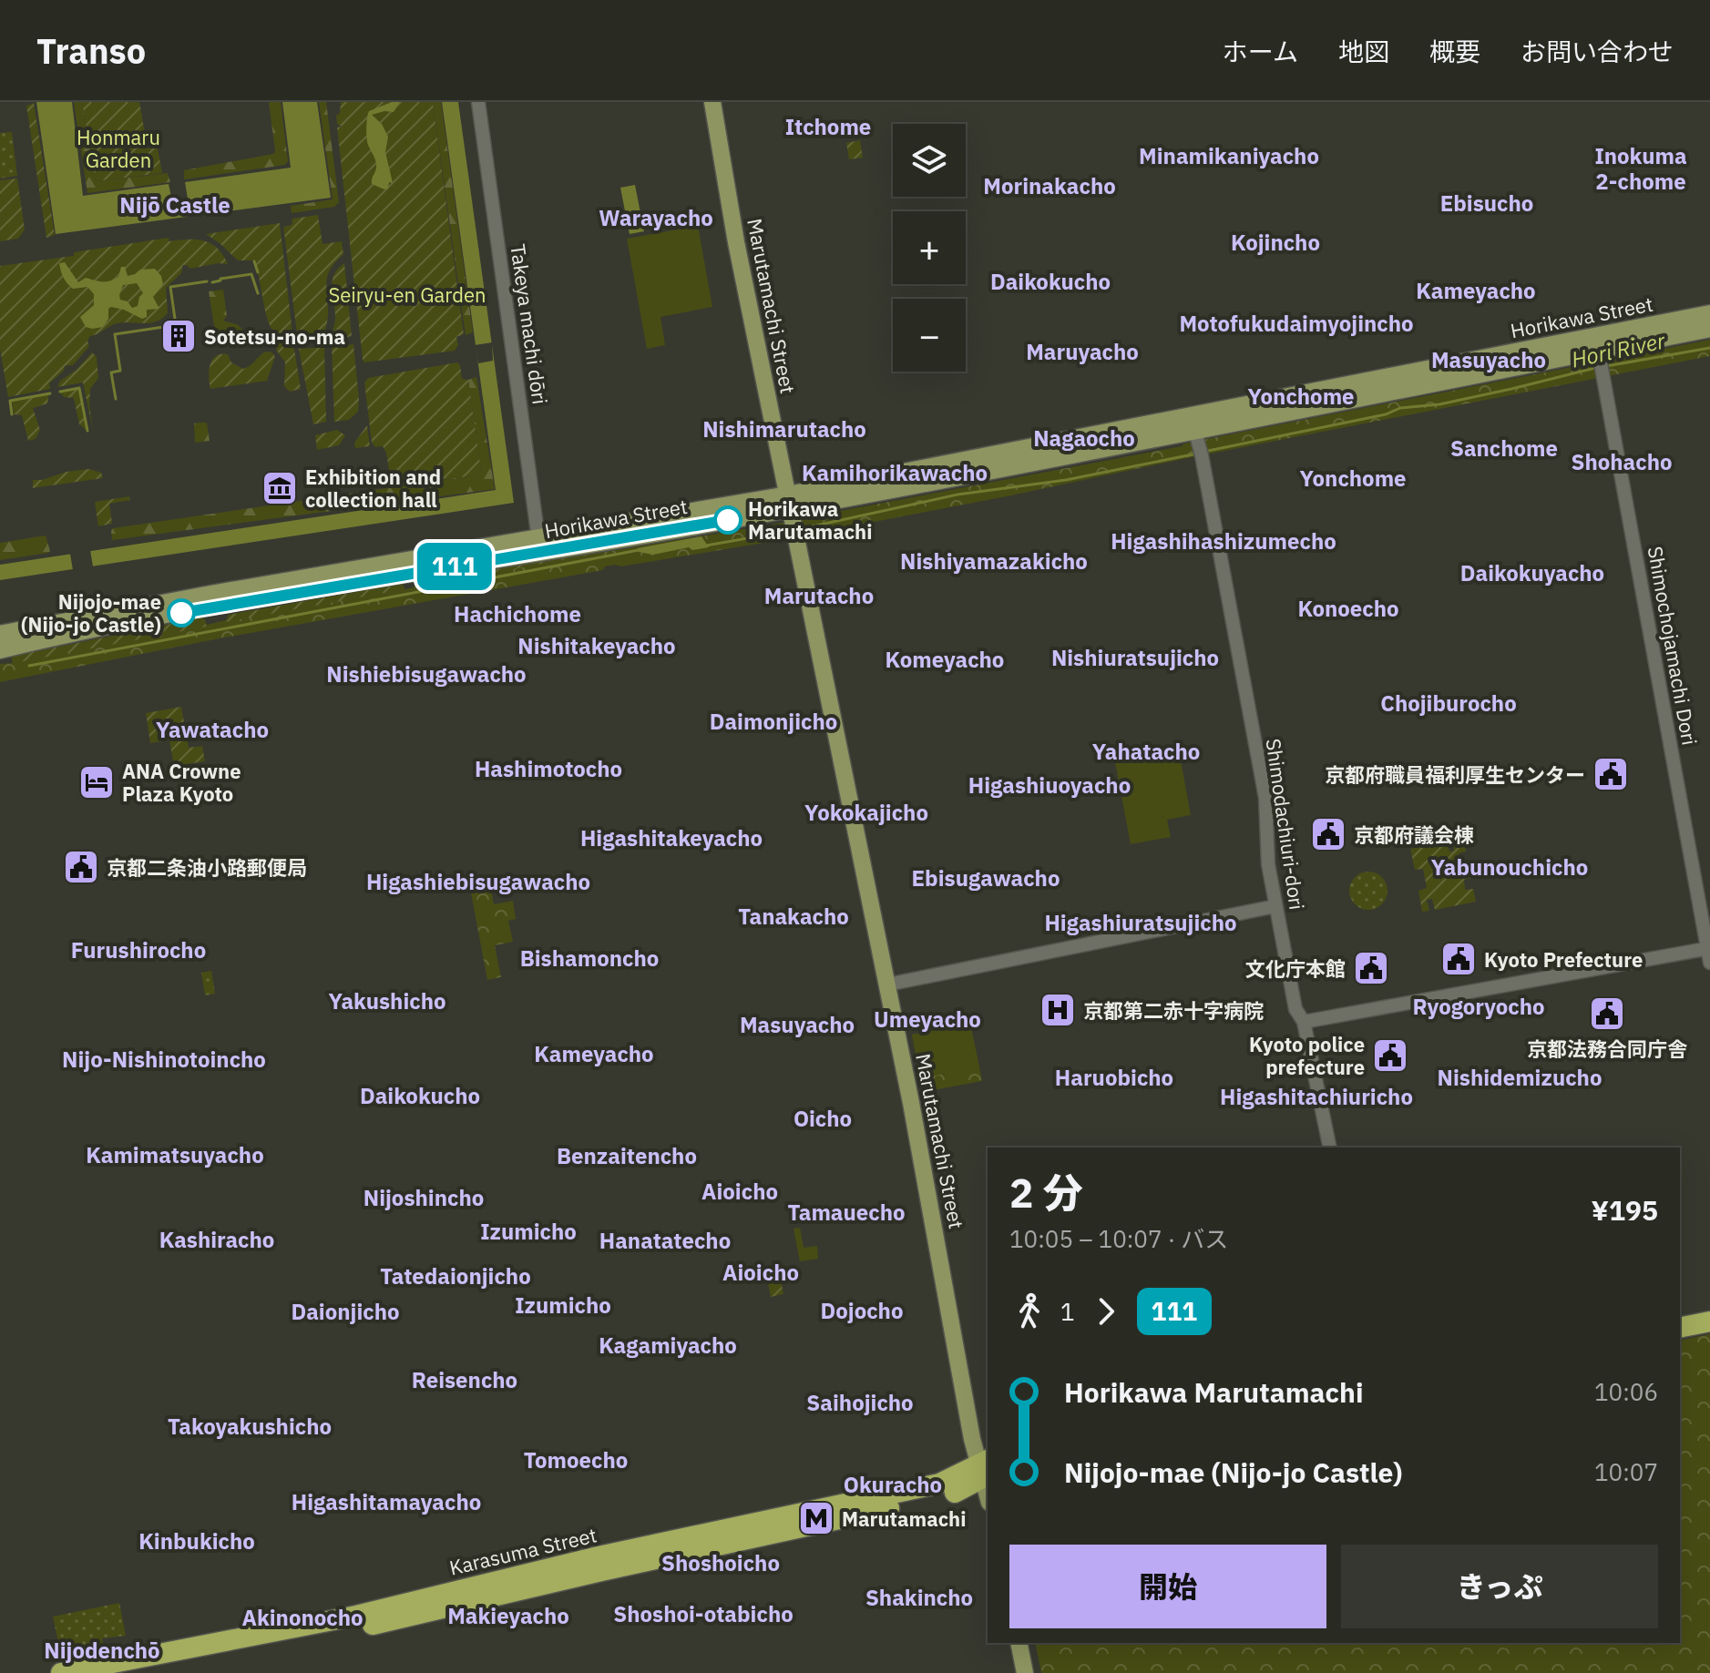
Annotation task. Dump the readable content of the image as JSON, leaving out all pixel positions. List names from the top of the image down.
{
  "streets": {
    "highway": ["Karasuma Street"],
    "main road": ["Marutamachi Street", "Horikawa Street"],
    "street": ["Takeya machi dōri", "Shimochojamachi Dori", "Shimodachiuri-dori"]
  },
  "crossings": [
    ["Marutamachi Street", "Horikawa Street"],
    ["Marutamachi Street", "Karasuma Street"],
    ["Horikawa Street", "Takeya machi dōri"],
    ["Horikawa Street", "Shimochojamachi Dori"],
    ["Horikawa Street", "Shimodachiuri-dori"]
  ],
  "districts": [
    "Itchome",
    "Minamikaniyacho",
    "Inokuma 2-chome",
    "Morinakacho",
    "Ebisucho",
    "Nijō Castle",
    "Warayacho",
    "Kojincho",
    "Daikokucho",
    "Kameyacho",
    "Motofukudaimyojincho",
    "Maruyacho",
    "Masuyacho",
    "Yonchome",
    "Nishimarutacho",
    "Nagaocho",
    "Sanchome",
    "Shohacho",
    "Kamihorikawacho",
    "Yonchome",
    "Higashihashizumecho",
    "Nishiyamazakicho",
    "Daikokuyacho",
    "Marutacho",
    "Konoecho",
    "Hachichome",
    "Nishitakeyacho",
    "Nishiuratsujicho",
    "Komeyacho",
    "Nishiebisugawacho",
    "Chojiburocho",
    "Daimonjicho",
    "Yawatacho",
    "Yahatacho",
    "Hashimotocho",
    "Higashiuoyacho",
    "Yokokajicho",
    "Higashitakeyacho",
    "Yabunouchicho",
    "Ebisugawacho",
    "Higashiebisugawacho",
    "Tanakacho",
    "Higashiuratsujicho",
    "Furushirocho",
    "Bishamoncho",
    "Yakushicho",
    "Ryogoryocho",
    "Umeyacho",
    "Masuyacho",
    "Kameyacho",
    "Nijo-Nishinotoincho",
    "Haruobicho",
    "Nishidemizucho",
    "Daikokucho",
    "Higashitachiuricho",
    "Oicho",
    "Kamimatsuyacho",
    "Benzaitencho",
    "Aioicho",
    "Nijoshincho",
    "Tamauecho",
    "Izumicho",
    "Kashiracho",
    "Hanatatecho",
    "Aioicho",
    "Tatedaionjicho",
    "Izumicho",
    "Dojocho",
    "Daionjicho",
    "Kagamiyacho",
    "Reisencho",
    "Saihojicho",
    "Takoyakushicho",
    "Tomoecho",
    "Okuracho",
    "Higashitamayacho",
    "Kinbukicho",
    "Shoshoicho",
    "Shakincho",
    "Shoshoi-otabicho",
    "Makieyacho",
    "Akinonocho",
    "Nijodenchō"
  ],
  "water": ["Hori River"],
  "parks": ["Honmaru Garden", "Seiryu-en Garden"],
  "places": {
    "building": ["Sotetsu-no-ma"],
    "museum": ["Exhibition and collection hall"],
    "other": ["Horikawa Marutamachi", "Nijojo-mae (Nijo-jo Castle)"],
    "public building": [
      "京都府職員福利厚生センター",
      "京都府議会棟",
      "京都二条油小路郵便局",
      "Kyoto Prefecture",
      "文化庁本館",
      "京都法務合同庁舎",
      "Kyoto police prefecture"
    ],
    "hotel": ["ANA Crowne Plaza Kyoto"],
    "hospital": ["京都第二赤十字病院"],
    "metro station": ["Marutamachi"]
  },
  "lines": ["bus line 111"],
  "page": {
    "header": "Transo",
    "nav": [
      "ホーム",
      "地図",
      "概要",
      "お問い合わせ"
    ],
    "on_map": "111",
    "map_buttons": ["+", "−"],
    "heading": ["2 分", "10:05 – 10:07 · バス", "¥195"],
    "legs": ["1", "111"],
    "list": [
      {
        "name": "Horikawa Marutamachi",
        "value": "10:06"
      },
      {
        "name": "Nijojo-mae (Nijo-jo Castle)",
        "value": "10:07"
      }
    ],
    "buttons": ["開始", "きっぷ"]
  }
}
